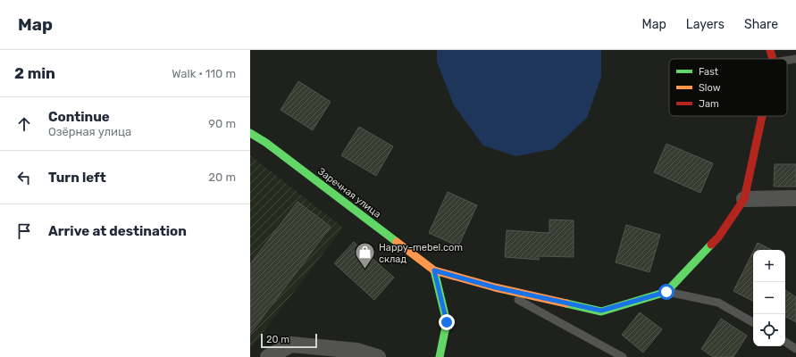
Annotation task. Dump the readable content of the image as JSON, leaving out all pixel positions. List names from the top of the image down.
{
  "streets": {
    "street": ["Заречная улица"]
  },
  "places": {
    "shop": ["Happy-mebel.com склад"]
  },
  "legend": ["Fast", "Slow", "Jam"],
  "scale_bar": "20 m",
  "page": {
    "header": "Map",
    "nav": ["Map", "Layers", "Share"],
    "heading": ["2 min", "Walk · 110 m"],
    "list": [
      ["Continue", "Озёрная улица", "90 m"],
      ["Turn left", "20 m"],
      "Arrive at destination"
    ],
    "map_buttons": ["+", "−"],
    "scale": "20 m"
  }
}
